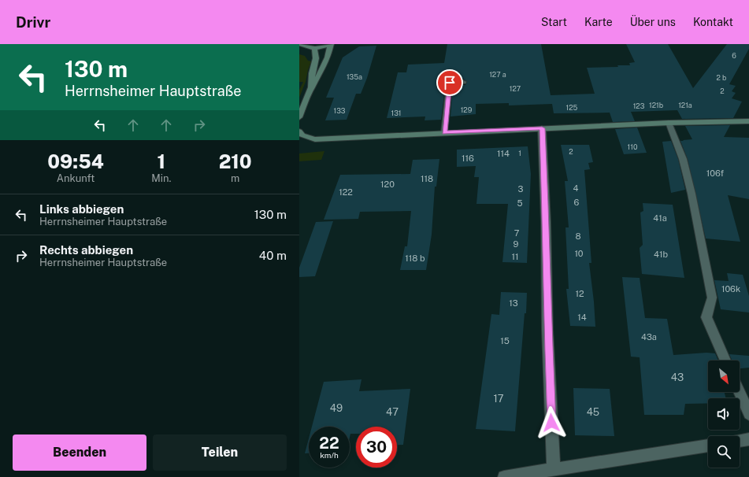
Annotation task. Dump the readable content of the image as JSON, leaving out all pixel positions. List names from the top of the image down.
{
  "house_numbers": [
    "6",
    "127 a",
    "135a",
    "2 b",
    "127",
    "2",
    "121b",
    "121a",
    "123",
    "125",
    "129",
    "133",
    "131",
    "110",
    "2",
    "1",
    "114",
    "116",
    "106f",
    "118",
    "120",
    "4",
    "3",
    "122",
    "6",
    "5",
    "41a",
    "7",
    "8",
    "9",
    "10",
    "41b",
    "11",
    "118 b",
    "106k",
    "12",
    "13",
    "14",
    "43a",
    "15",
    "43",
    "17",
    "49",
    "47",
    "45"
  ],
  "north": "bottom right",
  "page": {
    "header": "Drivr",
    "nav": [
      "Start",
      "Karte",
      "Über uns",
      "Kontakt"
    ],
    "turn": ["130 m", "Herrnsheimer Hauptstraße"],
    "eta": [
      "09:54",
      "Ankunft",
      "1",
      "Min.",
      "210",
      "m"
    ],
    "list": [
      {
        "name": "Links abbiegen",
        "note": "Herrnsheimer Hauptstraße",
        "value": "130 m"
      },
      {
        "name": "Rechts abbiegen",
        "note": "Herrnsheimer Hauptstraße",
        "value": "40 m"
      }
    ],
    "speed": "22 km/h",
    "limit": "30",
    "buttons": ["Beenden", "Teilen"]
  }
}
